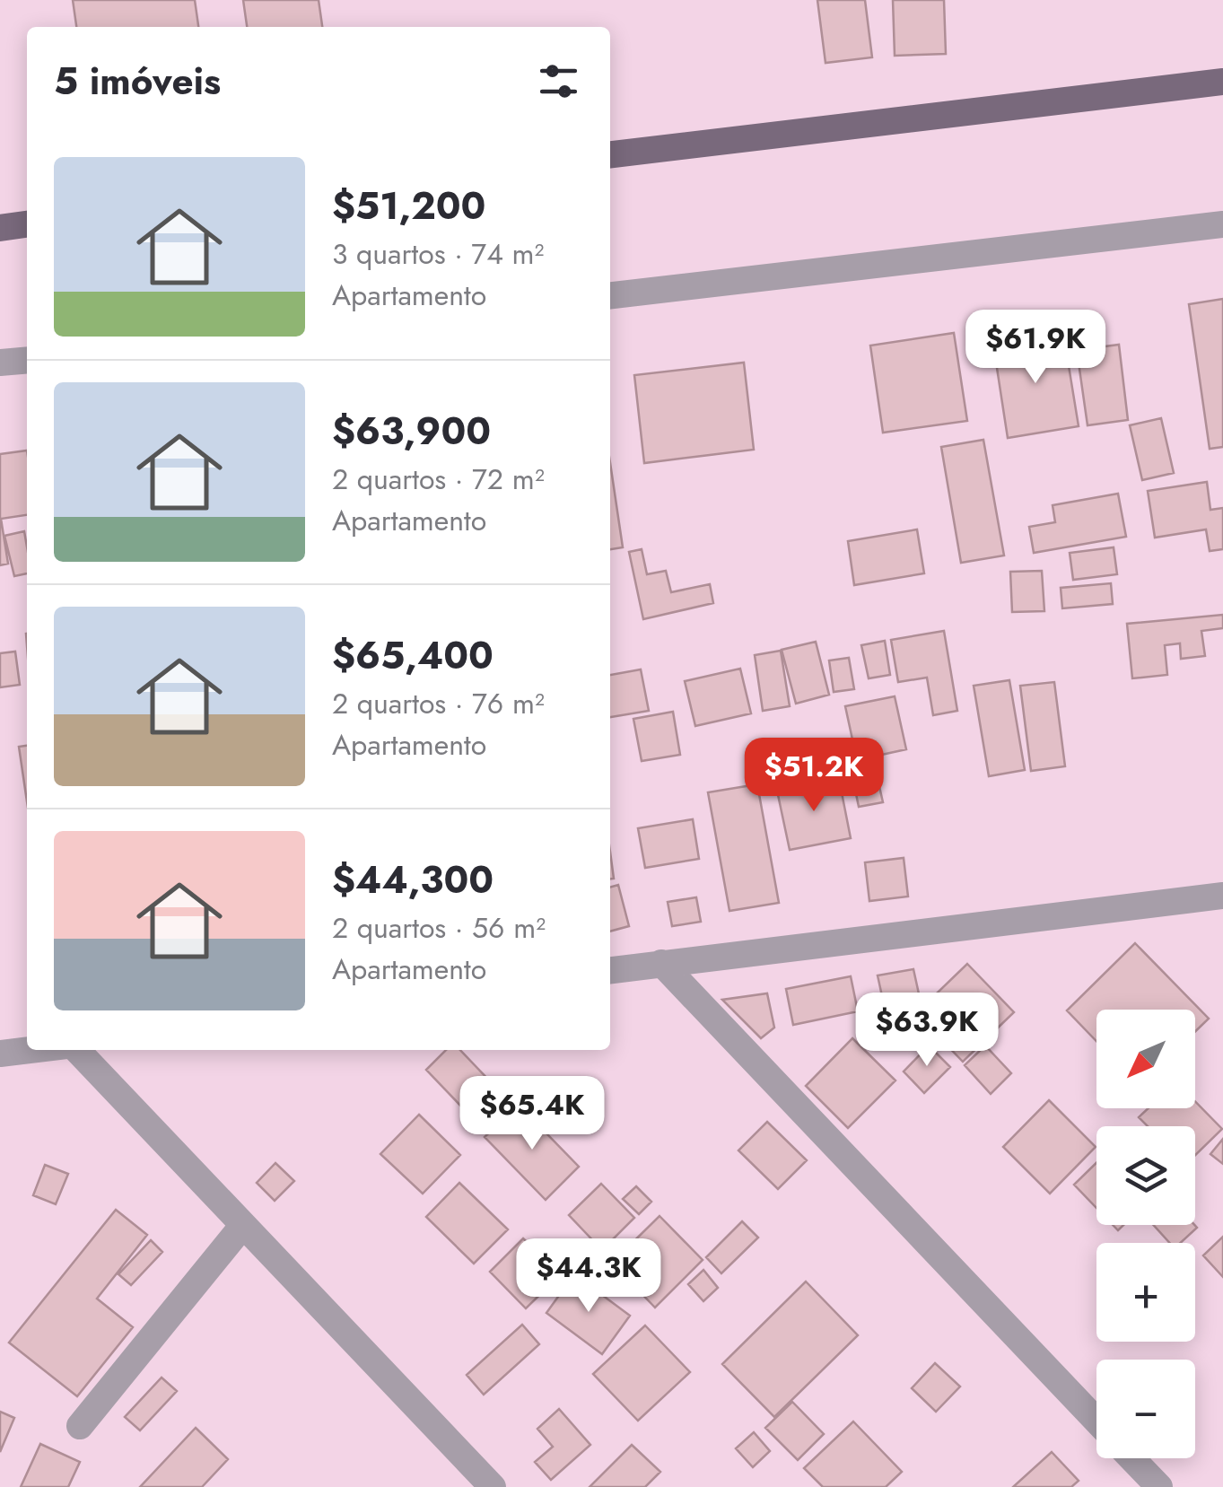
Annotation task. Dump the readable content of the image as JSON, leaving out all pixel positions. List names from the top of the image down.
{
  "north": "bottom left",
  "page": {
    "heading": "5 imóveis",
    "list": [
      {
        "name": "$51,200",
        "note": "3 quartos · 74 m² · Apartamento"
      },
      {
        "name": "$63,900",
        "note": "2 quartos · 72 m² · Apartamento"
      },
      {
        "name": "$65,400",
        "note": "2 quartos · 76 m² · Apartamento"
      },
      {
        "name": "$44,300",
        "note": "2 quartos · 56 m² · Apartamento"
      }
    ],
    "price": [
      "$61.9K",
      "$51.2K",
      "$63.9K",
      "$65.4K",
      "$44.3K"
    ],
    "map_buttons": ["+", "−"]
  }
}
